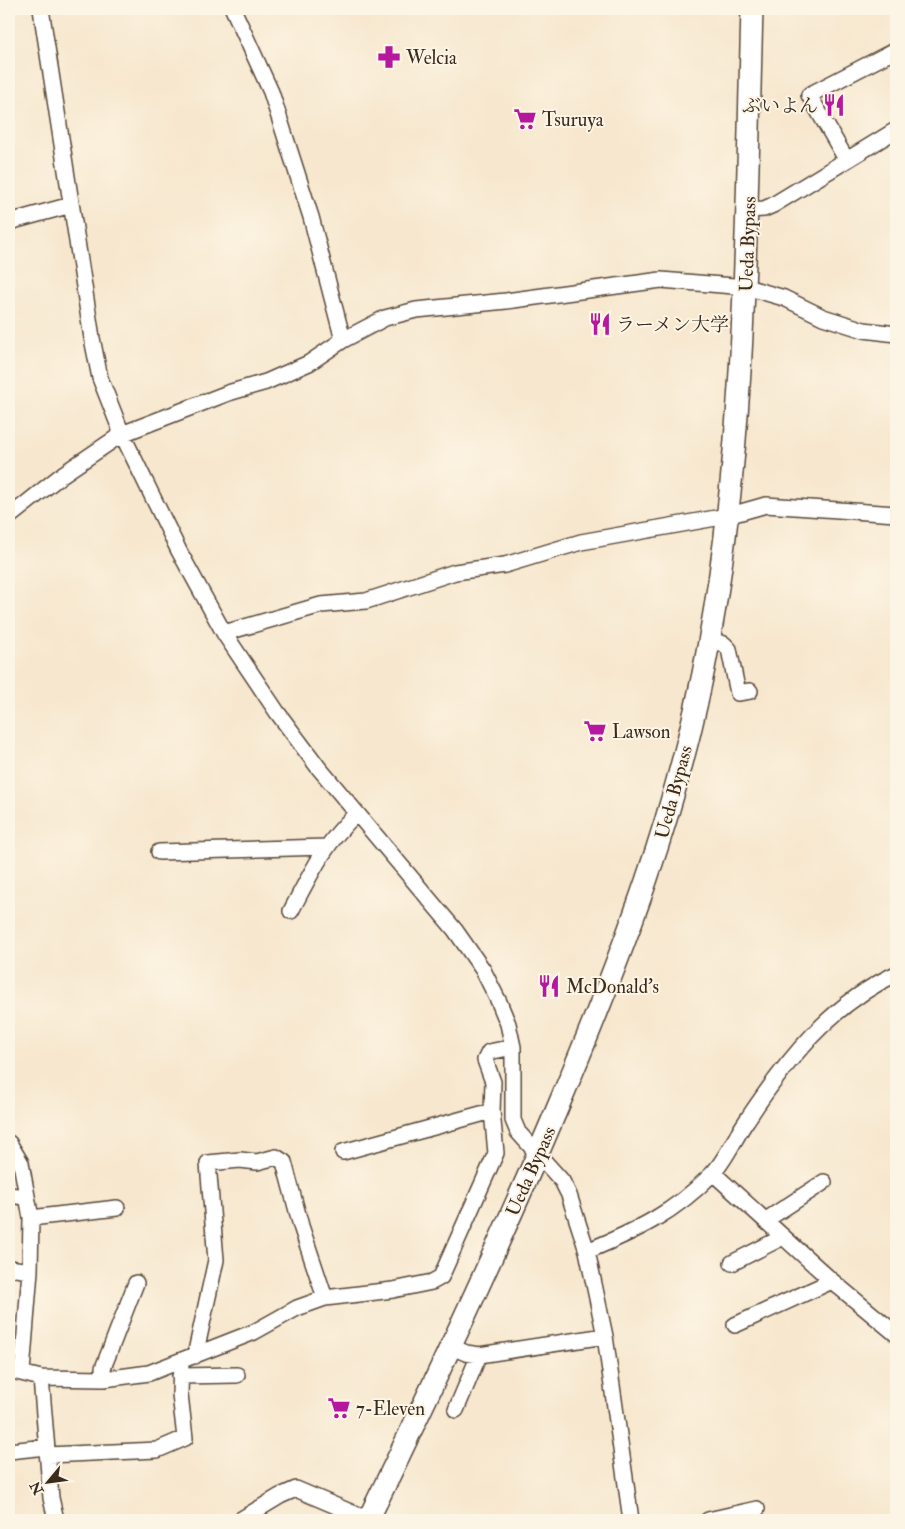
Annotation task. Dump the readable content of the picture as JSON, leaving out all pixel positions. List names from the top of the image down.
{
  "streets": {
    "highway": ["Ueda Bypass"]
  },
  "places": {
    "pharmacy": ["Welcia"],
    "restaurant": ["ぶいよん", "ラーメン大学", "McDonald's"],
    "supermarket": ["Tsuruya", "Lawson", "7-Eleven"]
  },
  "north": "bottom left"
}
